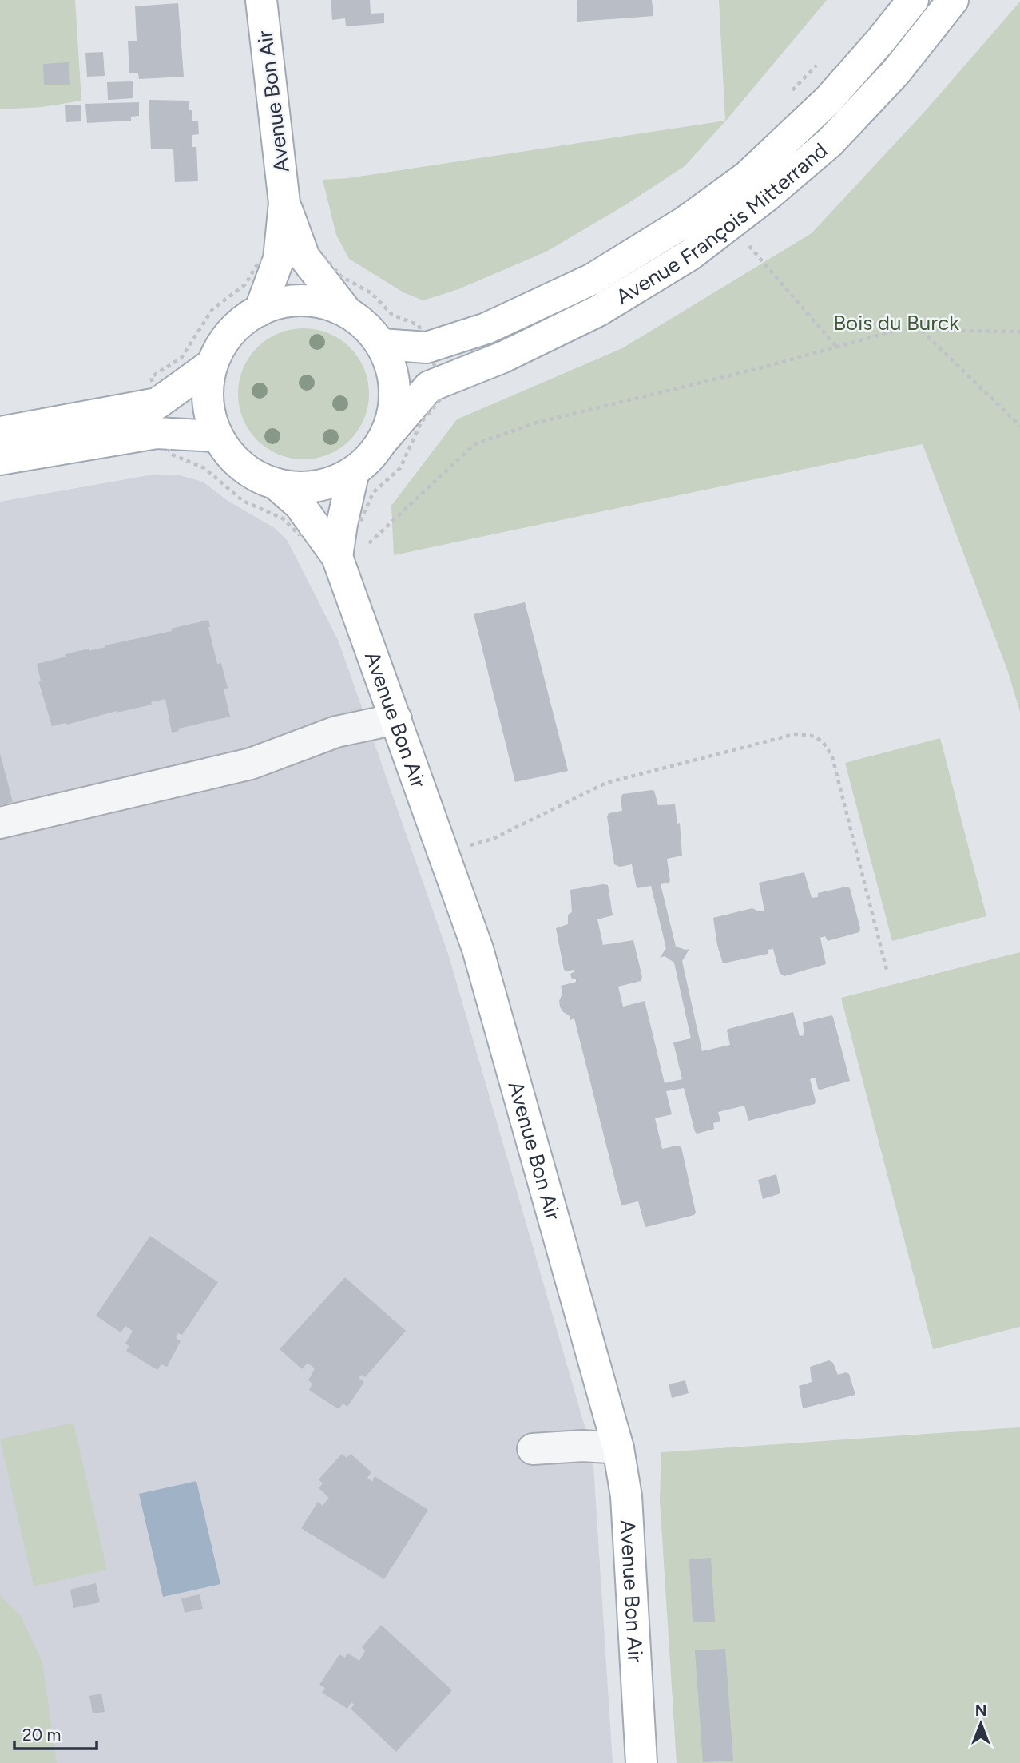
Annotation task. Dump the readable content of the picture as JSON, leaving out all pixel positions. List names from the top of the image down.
{
  "streets": {
    "main road": ["Avenue Bon Air", "Avenue François Mitterrand"]
  },
  "crossings": [
    ["Avenue Bon Air", "Avenue François Mitterrand"]
  ],
  "parks": ["Bois du Burck"],
  "scale_bar": "20 m",
  "north": "top"
}
